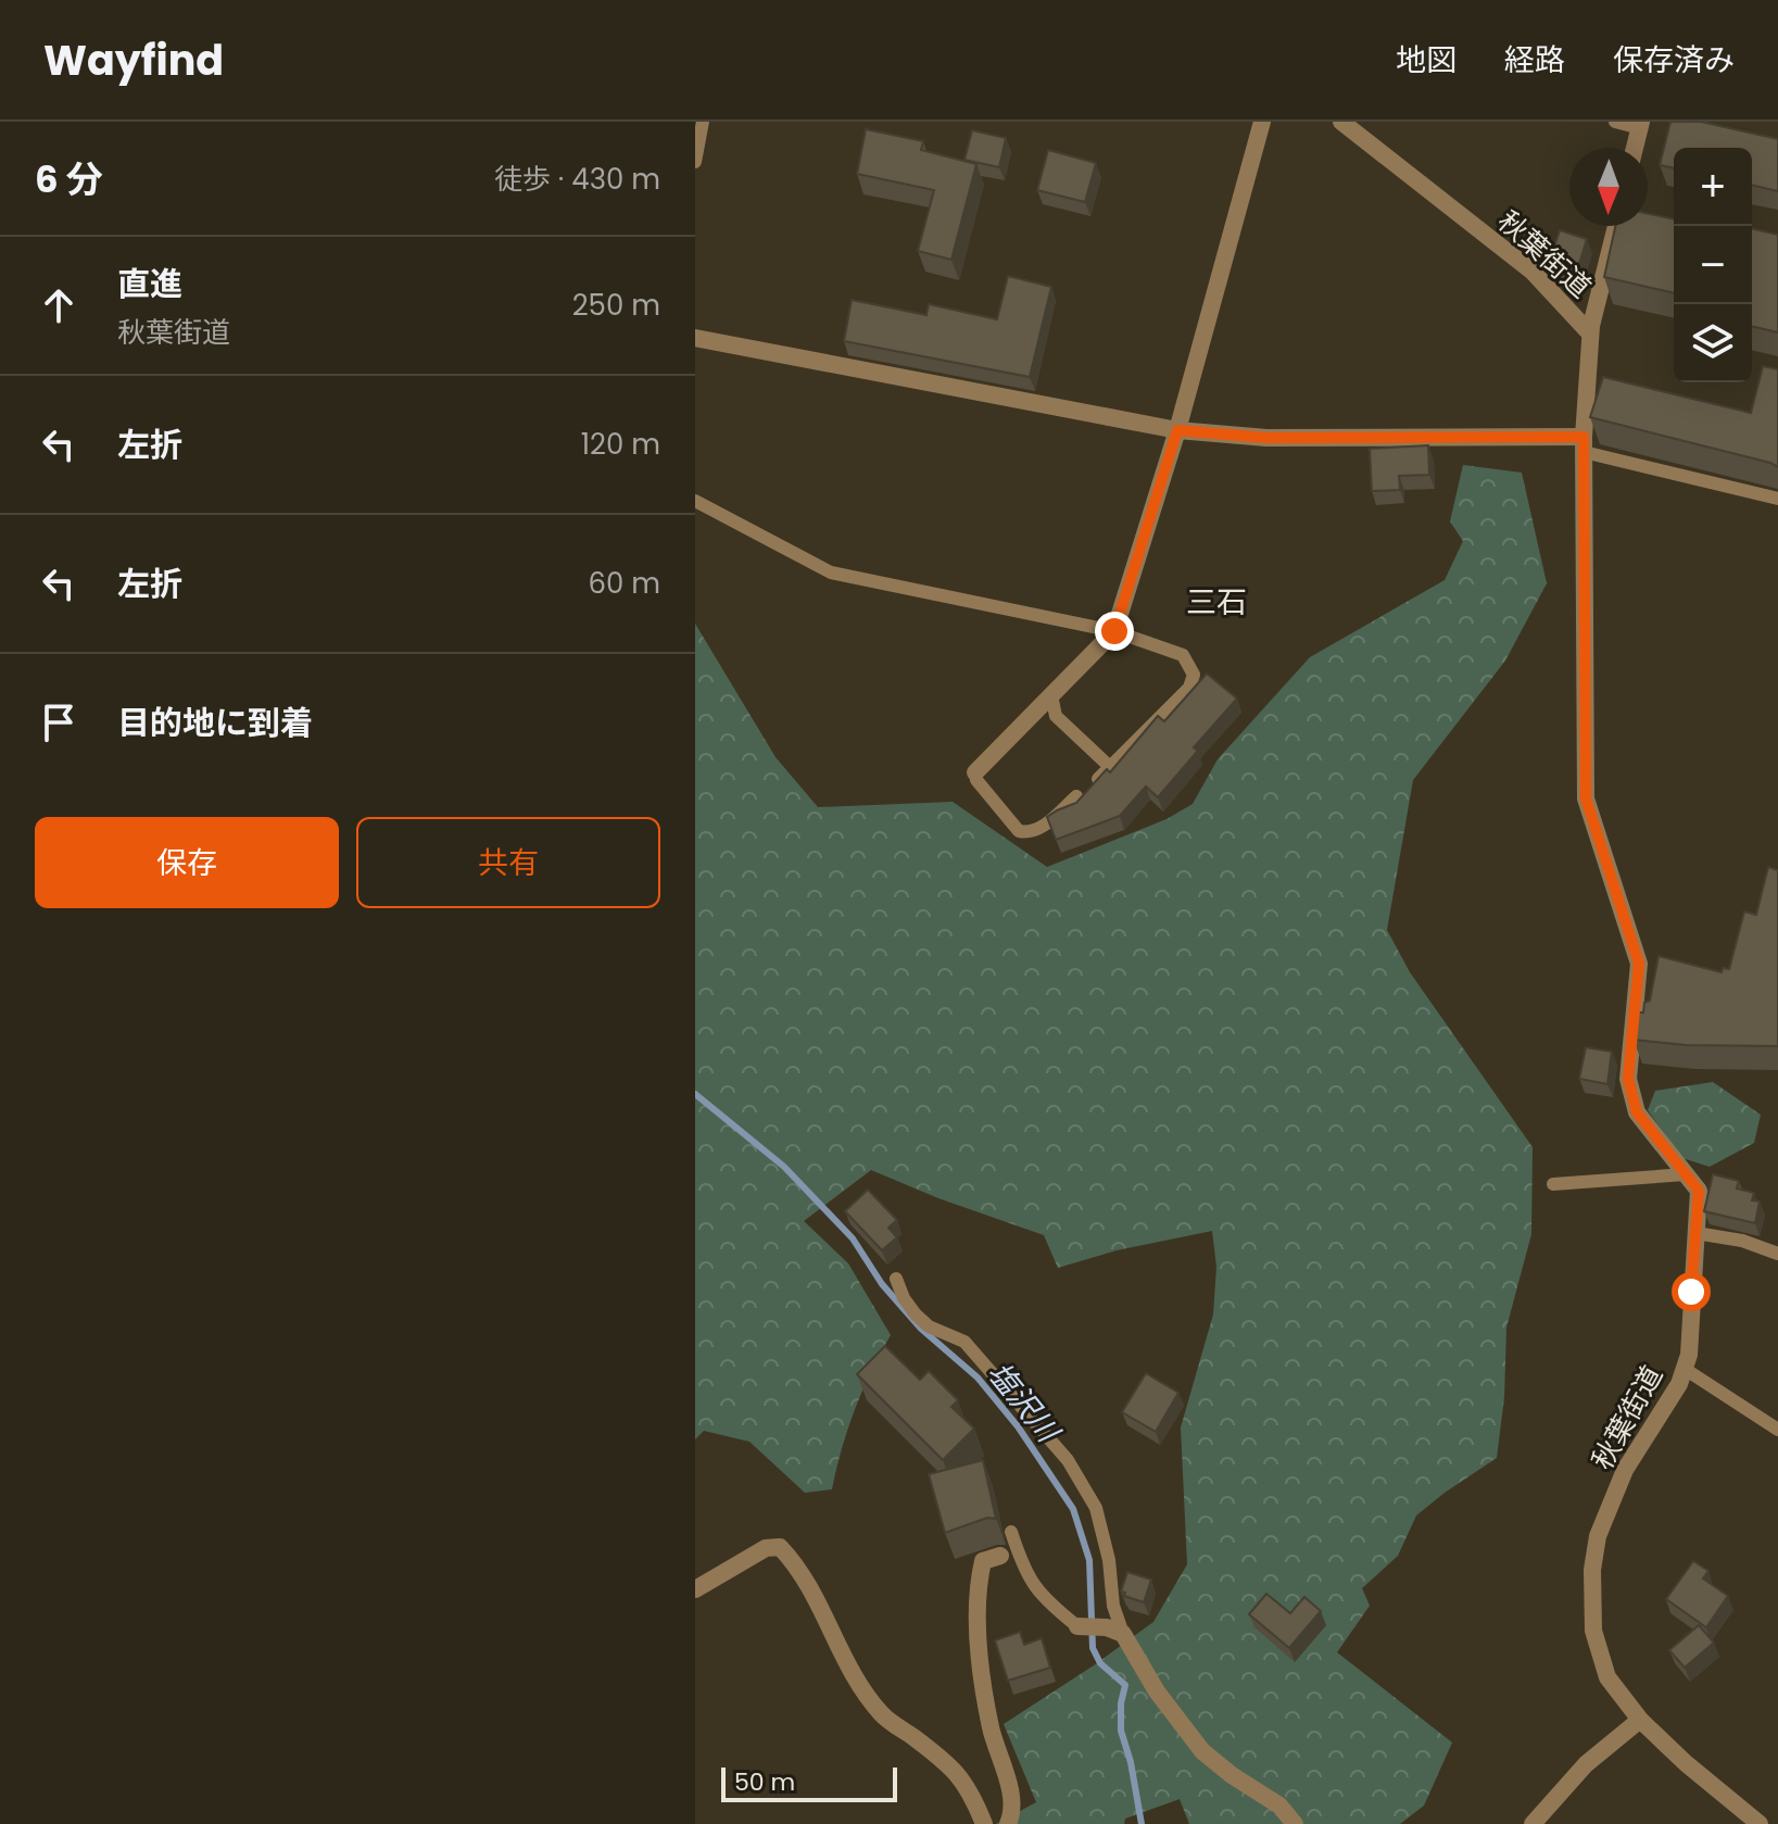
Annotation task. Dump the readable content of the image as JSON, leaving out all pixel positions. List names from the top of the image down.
{
  "streets": {
    "street": ["秋葉街道"]
  },
  "districts": ["三石"],
  "water": ["塩沢川"],
  "scale_bar": "50 m",
  "north": "bottom",
  "page": {
    "header": "Wayfind",
    "nav": ["地図", "経路", "保存済み"],
    "heading": ["6 分", "徒歩 · 430 m"],
    "map_buttons": ["+", "−"],
    "list": [
      ["直進", "秋葉街道", "250 m"],
      ["左折", "120 m"],
      ["左折", "60 m"],
      "目的地に到着"
    ],
    "buttons": ["保存", "共有"],
    "scale": "50 m"
  }
}
